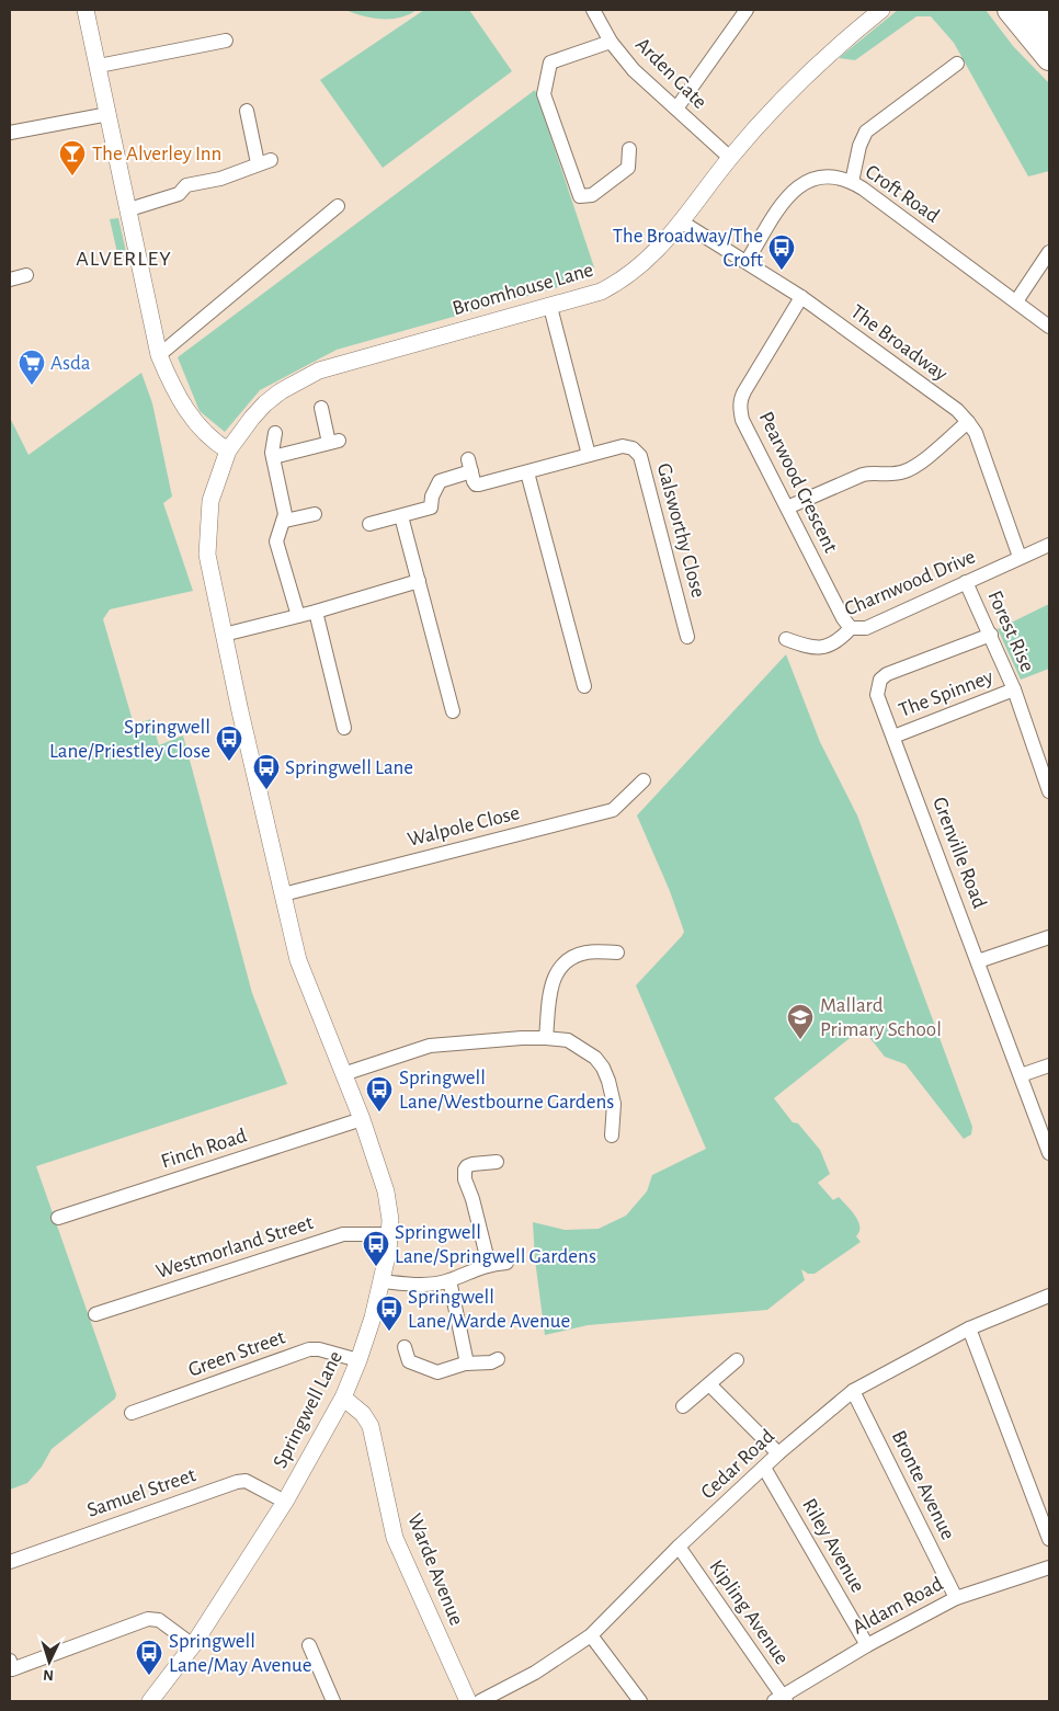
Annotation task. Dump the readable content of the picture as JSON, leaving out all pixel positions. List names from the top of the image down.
{
  "streets": {
    "street": [
      "Arden Gate",
      "Croft Road",
      "Broomhouse Lane",
      "The Broadway",
      "Pearwood Crescent",
      "Galsworthy Close",
      "Charnwood Drive",
      "Forest Rise",
      "The Spinney",
      "Walpole Close",
      "Grenville Road",
      "Finch Road",
      "Westmorland Street",
      "Green Street",
      "Springwell Lane",
      "Cedar Road",
      "Bronte Avenue",
      "Samuel Street",
      "Riley Avenue",
      "Warde Avenue",
      "Aldam Road",
      "Kipling Avenue"
    ]
  },
  "crossings": [
    ["Arden Gate", "Broomhouse Lane"],
    ["Croft Road", "The Broadway"],
    ["Broomhouse Lane", "The Broadway"],
    ["Broomhouse Lane", "Springwell Lane"],
    ["The Broadway", "Pearwood Crescent"],
    ["The Broadway", "Charnwood Drive"],
    ["Pearwood Crescent", "Charnwood Drive"],
    ["Charnwood Drive", "Forest Rise"],
    ["Forest Rise", "The Spinney"],
    ["Forest Rise", "Grenville Road"],
    ["The Spinney", "Grenville Road"],
    ["Walpole Close", "Springwell Lane"],
    ["Finch Road", "Springwell Lane"],
    ["Westmorland Street", "Springwell Lane"],
    ["Green Street", "Springwell Lane"],
    ["Springwell Lane", "Samuel Street"],
    ["Springwell Lane", "Warde Avenue"],
    ["Cedar Road", "Bronte Avenue"],
    ["Cedar Road", "Riley Avenue"],
    ["Cedar Road", "Kipling Avenue"],
    ["Bronte Avenue", "Aldam Road"],
    ["Riley Avenue", "Aldam Road"],
    ["Aldam Road", "Kipling Avenue"]
  ],
  "districts": ["ALVERLEY"],
  "places": {
    "bar": ["The Alverley Inn"],
    "bus stop": [
      "The Broadway/The Croft",
      "Springwell Lane/Priestley Close",
      "Springwell Lane",
      "Springwell Lane/Westbourne Gardens",
      "Springwell Lane/Springwell Gardens",
      "Springwell Lane/Warde Avenue",
      "Springwell Lane/May Avenue"
    ],
    "supermarket": ["Asda"],
    "school or university": ["Mallard Primary School"]
  },
  "north": "bottom"
}
